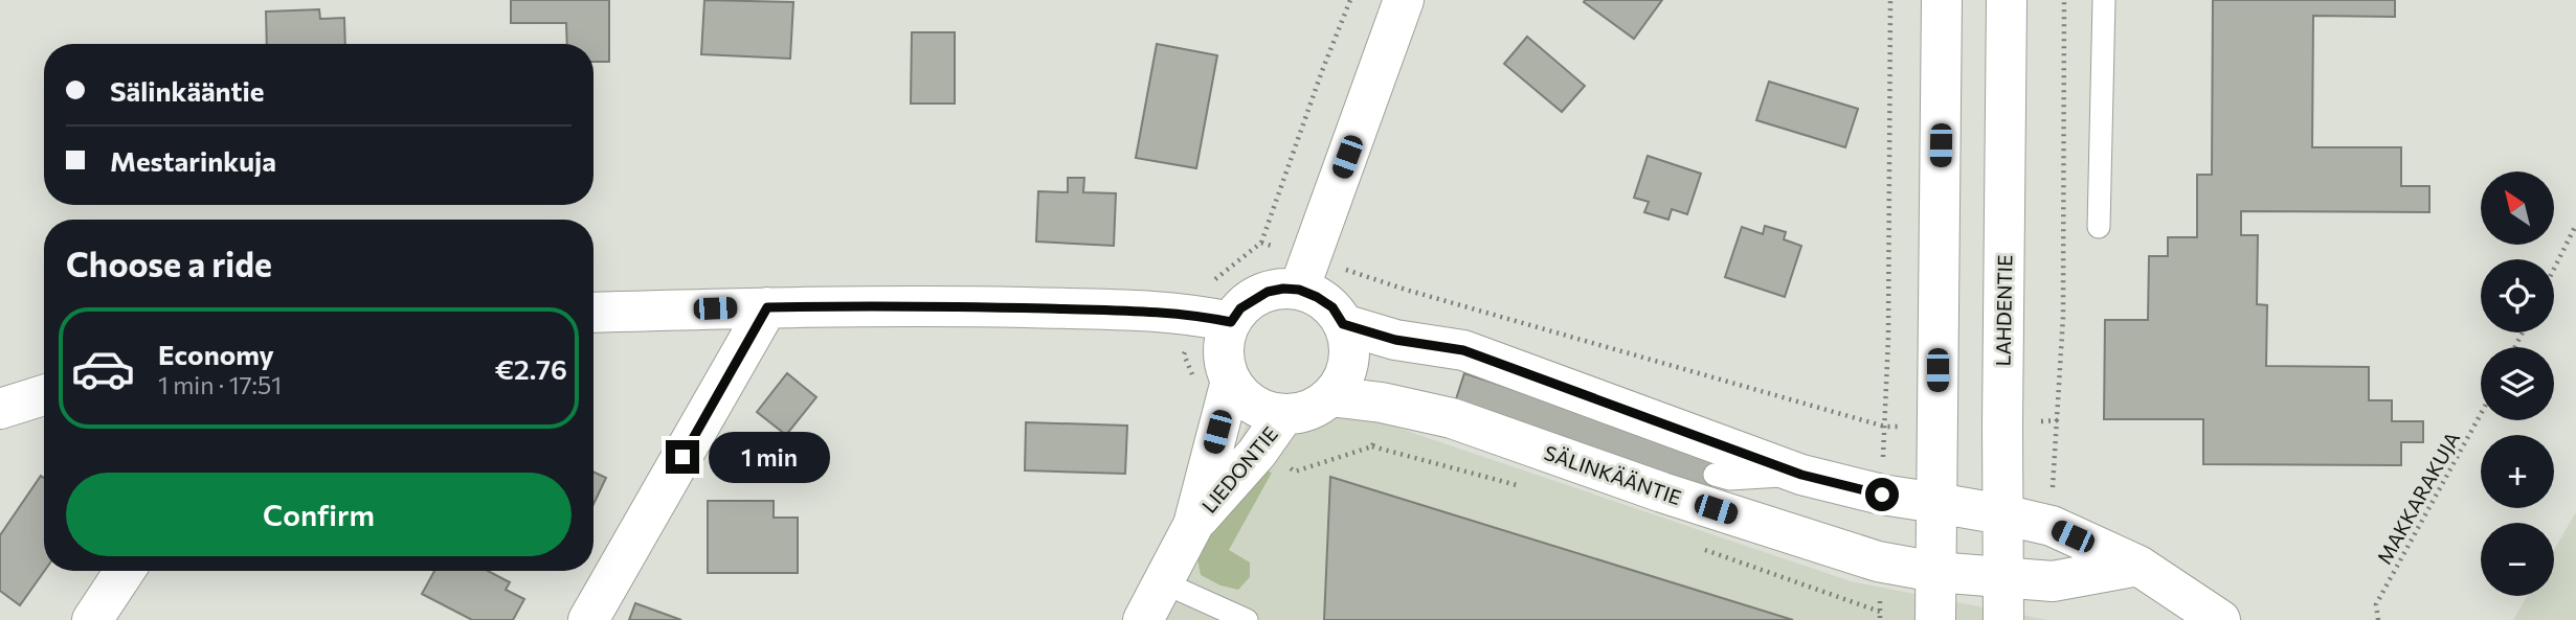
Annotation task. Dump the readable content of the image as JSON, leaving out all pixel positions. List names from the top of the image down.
{
  "streets": {
    "street": ["LAHDENTIE", "LIEDONTIE", "SÄLINKÄÄNTIE"],
    "path": ["MAKKARAKUJA"]
  },
  "crossings": [
    ["LAHDENTIE", "SÄLINKÄÄNTIE"],
    ["LIEDONTIE", "SÄLINKÄÄNTIE"]
  ],
  "north": "top left",
  "page": {
    "banner": ["Sälinkääntie", "Mestarinkuja"],
    "map_buttons": ["+", "−"],
    "heading": "Choose a ride",
    "list": [
      {
        "name": "Economy",
        "note": "1 min · 17:51",
        "value": "€2.76"
      }
    ],
    "bubble": "1 min",
    "buttons": "Confirm"
  }
}
